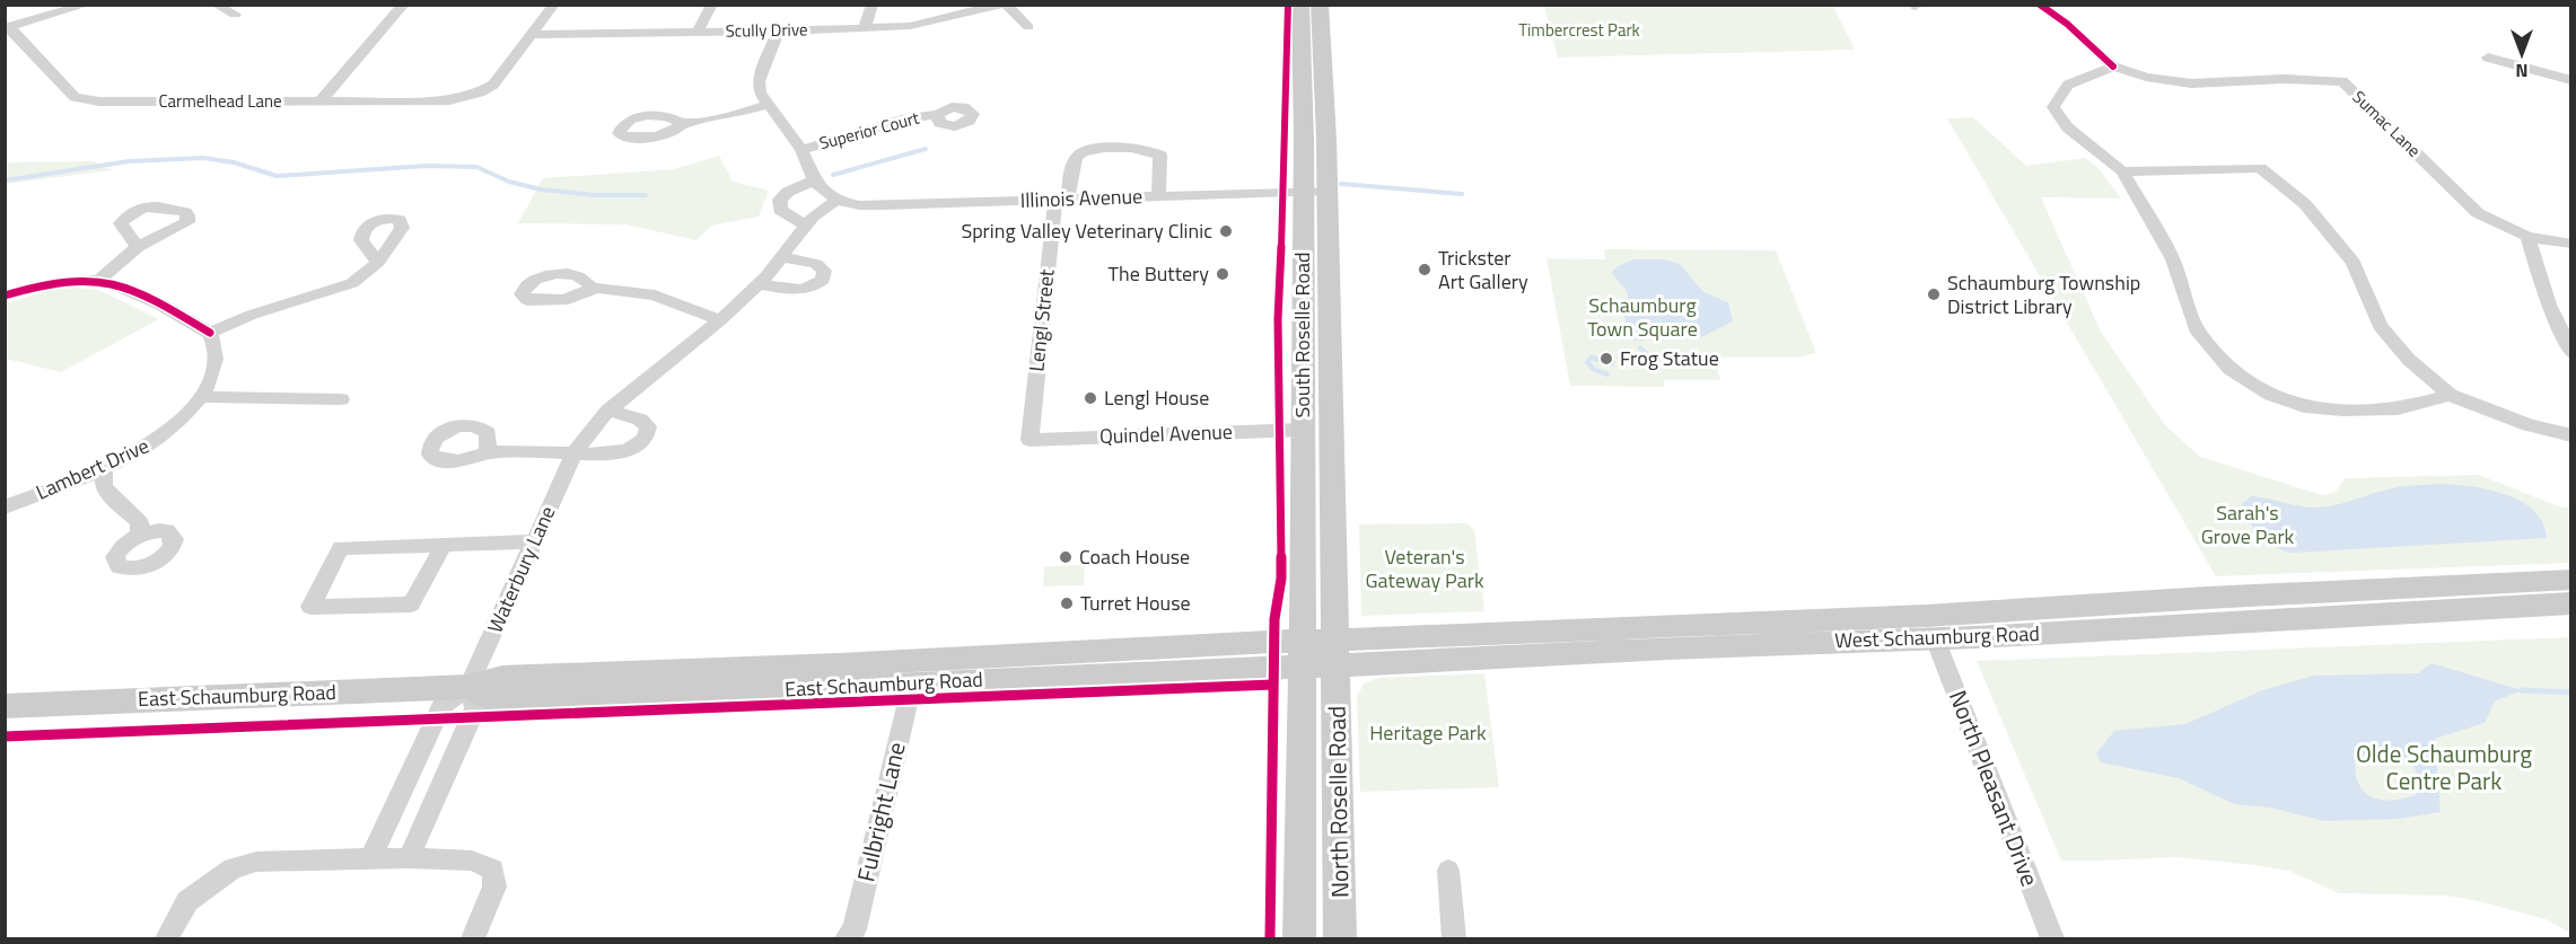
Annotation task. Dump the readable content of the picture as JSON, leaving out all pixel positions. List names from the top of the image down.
{
  "streets": {
    "main road": [
      "South Roselle Road",
      "West Schaumburg Road",
      "East Schaumburg Road",
      "North Roselle Road"
    ],
    "street": [
      "Scully Drive",
      "Carmelhead Lane",
      "Sumac Lane",
      "Superior Court",
      "Illinois Avenue",
      "Lengl Street",
      "Quindel Avenue",
      "Lambert Drive",
      "Waterbury Lane",
      "North Pleasant Drive",
      "Fulbright Lane"
    ]
  },
  "crossings": [
    ["Scully Drive", "Carmelhead Lane"],
    ["Illinois Avenue", "Lengl Street"],
    ["Illinois Avenue", "South Roselle Road"],
    ["Illinois Avenue", "Waterbury Lane"],
    ["Lengl Street", "Quindel Avenue"],
    ["South Roselle Road", "Quindel Avenue"],
    ["South Roselle Road", "West Schaumburg Road"],
    ["South Roselle Road", "East Schaumburg Road"],
    ["South Roselle Road", "North Roselle Road"],
    ["Waterbury Lane", "East Schaumburg Road"],
    ["West Schaumburg Road", "East Schaumburg Road"],
    ["West Schaumburg Road", "North Pleasant Drive"],
    ["West Schaumburg Road", "North Roselle Road"],
    ["East Schaumburg Road", "North Roselle Road"],
    ["East Schaumburg Road", "Fulbright Lane"]
  ],
  "parks": [
    "Timbercrest Park",
    "Schaumburg Town Square",
    "Sarah's Grove Park",
    "Veteran's Gateway Park",
    "Heritage Park",
    "Olde Schaumburg Centre Park"
  ],
  "places": [
    "Spring Valley Veterinary Clinic",
    "Trickster Art Gallery",
    "The Buttery",
    "Schaumburg Township District Library",
    "Frog Statue",
    "Lengl House",
    "Coach House",
    "Turret House"
  ],
  "north": "bottom"
}
